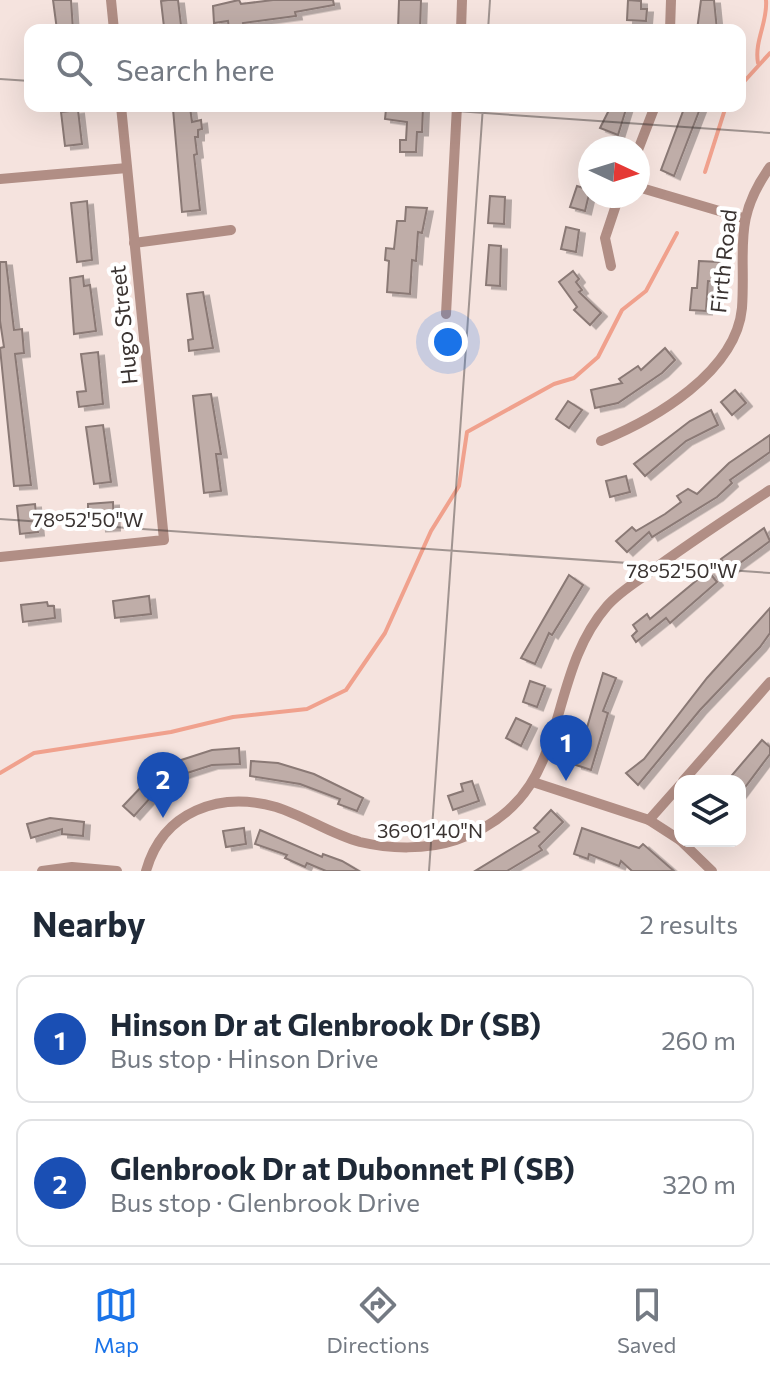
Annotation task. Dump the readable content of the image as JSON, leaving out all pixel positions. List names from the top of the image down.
{
  "streets": {
    "street": ["Firth Road", "Hugo Street"]
  },
  "north": "right",
  "page": {
    "search": "Search here",
    "pins": ["1", "2"],
    "heading": ["Nearby", "2 results"],
    "list": [
      {
        "mark": "1",
        "name": "Hinson Dr at Glenbrook Dr (SB)",
        "note": "Bus stop · Hinson Drive",
        "value": "260 m"
      },
      {
        "mark": "2",
        "name": "Glenbrook Dr at Dubonnet Pl (SB)",
        "note": "Bus stop · Glenbrook Drive",
        "value": "320 m"
      }
    ],
    "nav": ["Map", "Directions", "Saved"]
  },
  "coordinates": ["78°52'50\"W", "36°01'40\"N"]
}
